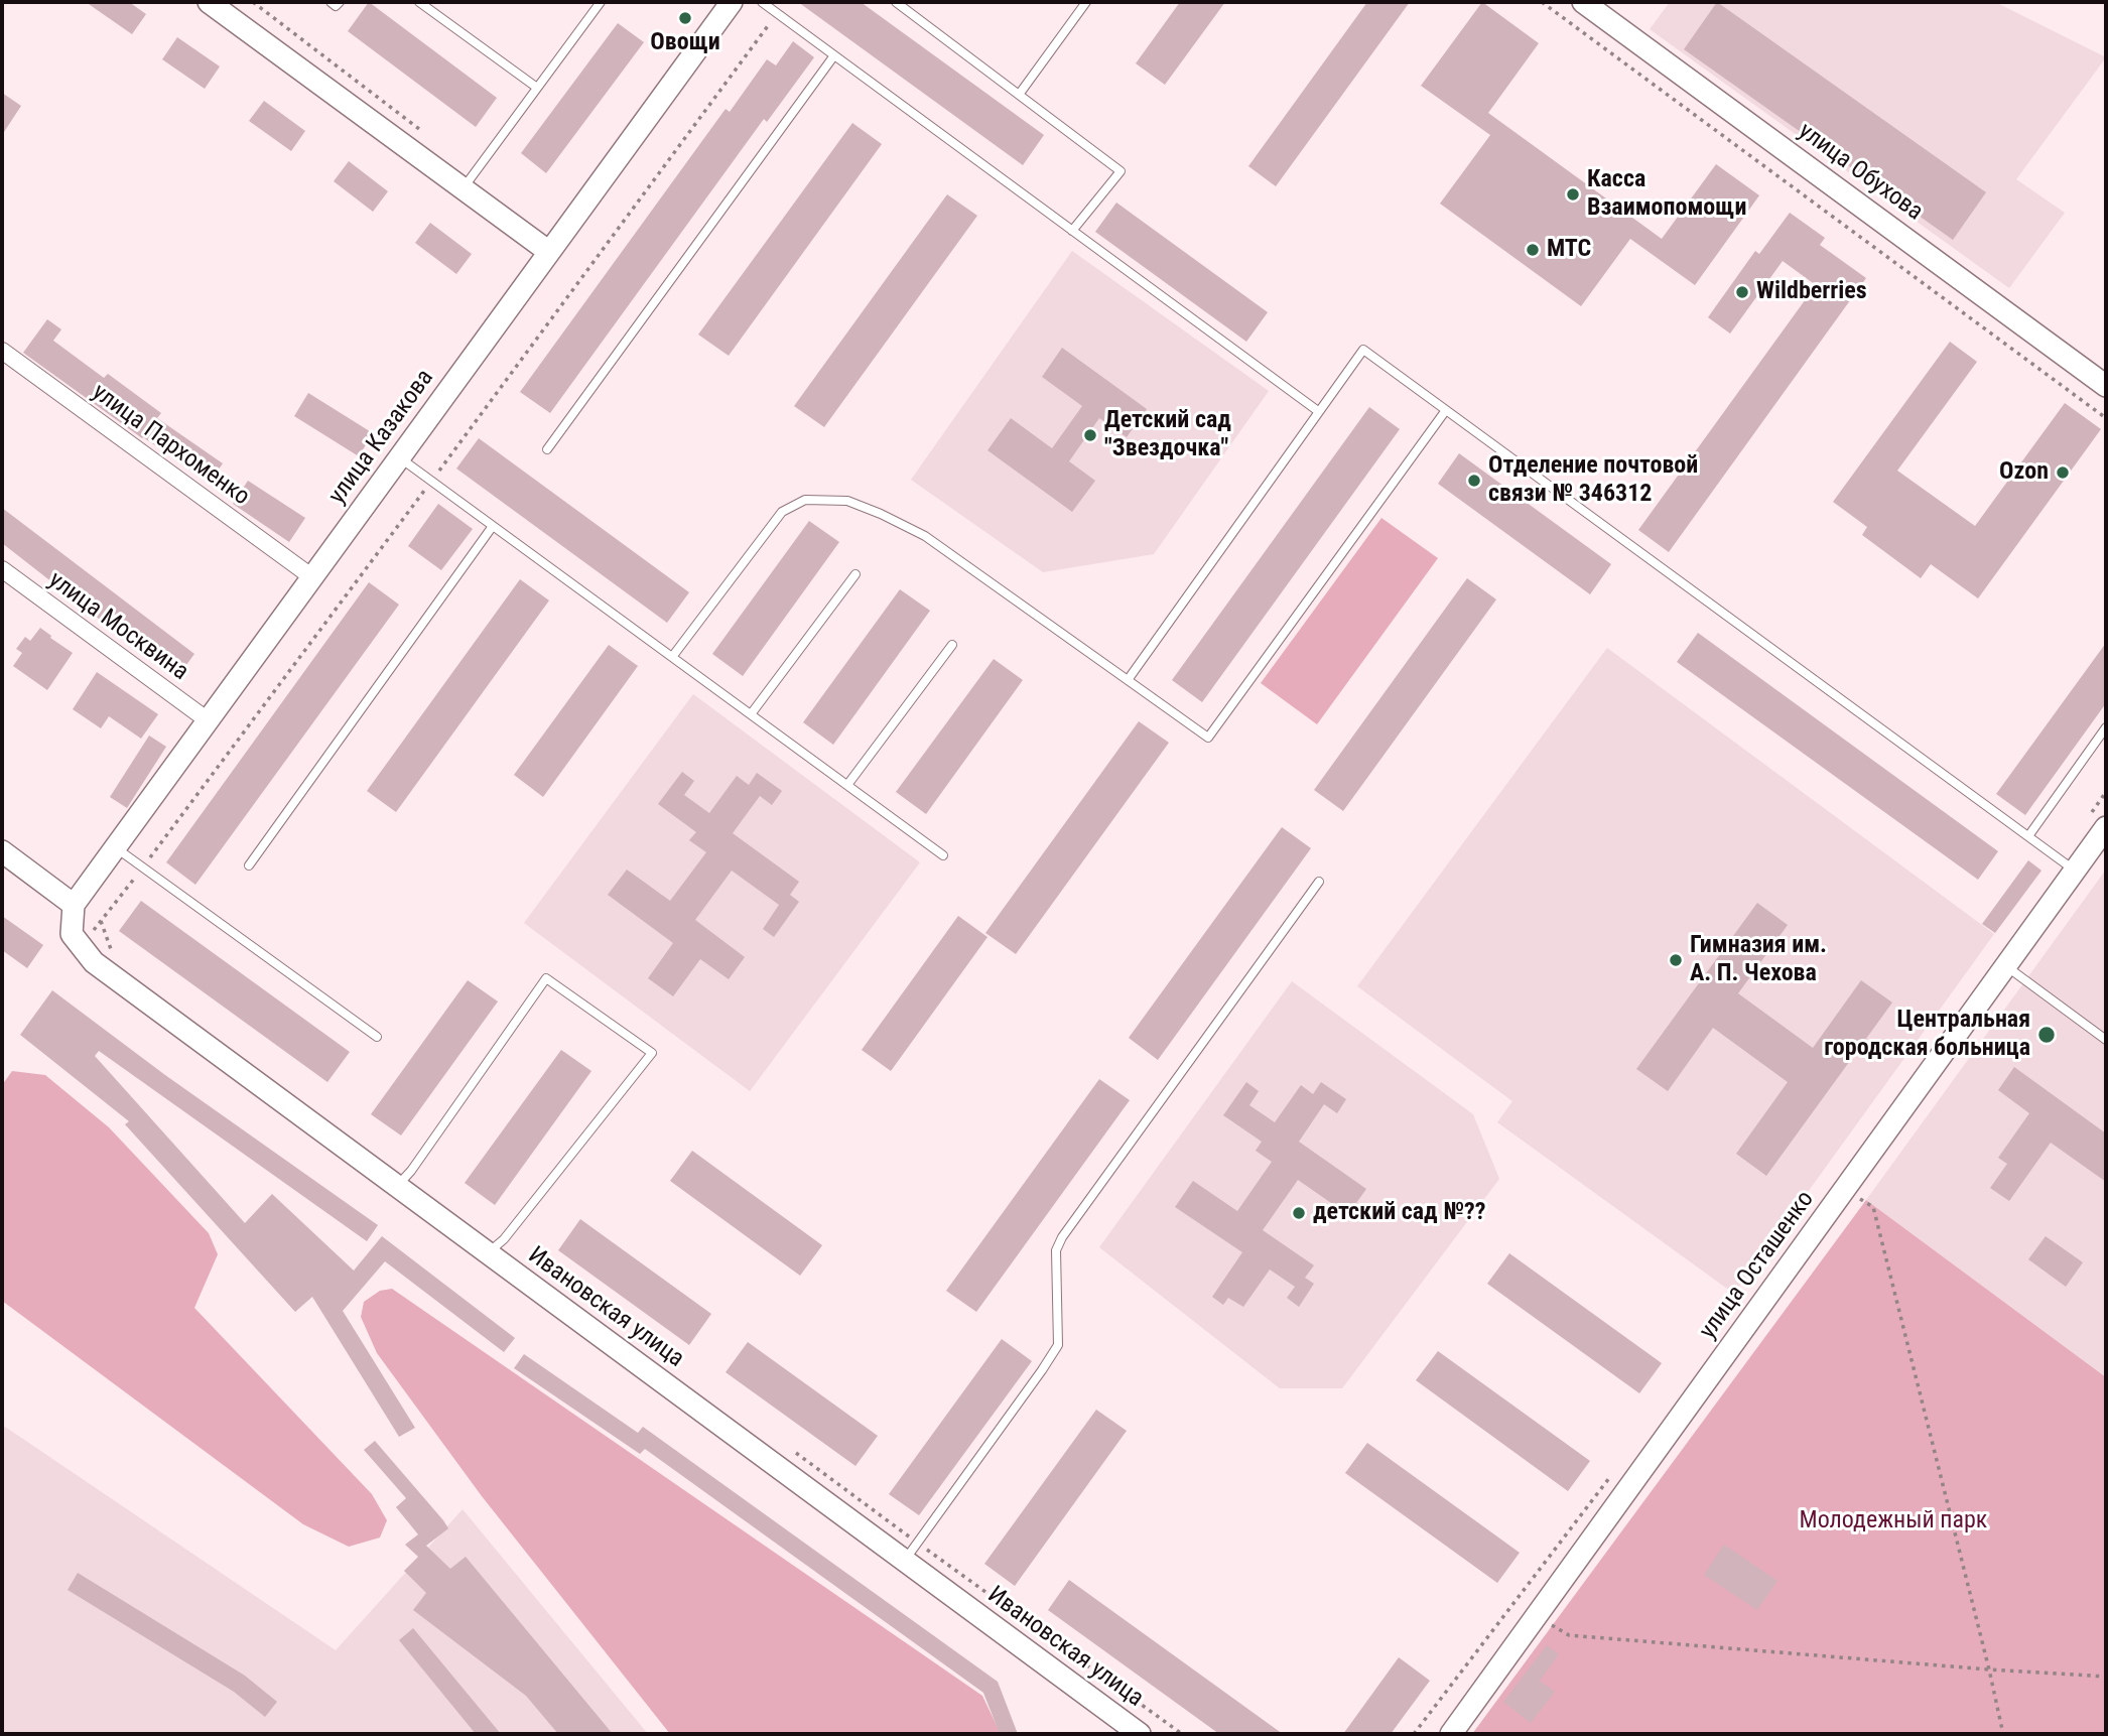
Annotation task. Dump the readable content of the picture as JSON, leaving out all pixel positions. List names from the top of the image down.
{
  "streets": {
    "street": [
      "улица Обухова",
      "улица Казакова",
      "улица Пархоменко",
      "улица Москвина",
      "улица Осташенко",
      "Ивановская улица"
    ]
  },
  "crossings": [
    ["улица Казакова", "улица Пархоменко"],
    ["улица Казакова", "улица Москвина"],
    ["улица Казакова", "Ивановская улица"]
  ],
  "parks": ["Молодежный парк"],
  "places": [
    "Овощи",
    "Касса Взаимопомощи",
    "МТС",
    "Wildberries",
    "Детский сад \"Звездочка\"",
    "Ozon",
    "Отделение почтовой связи № 346312",
    "Гимназия им. А. П. Чехова",
    "Центральная городская больница",
    "детский сад №??"
  ]
}
